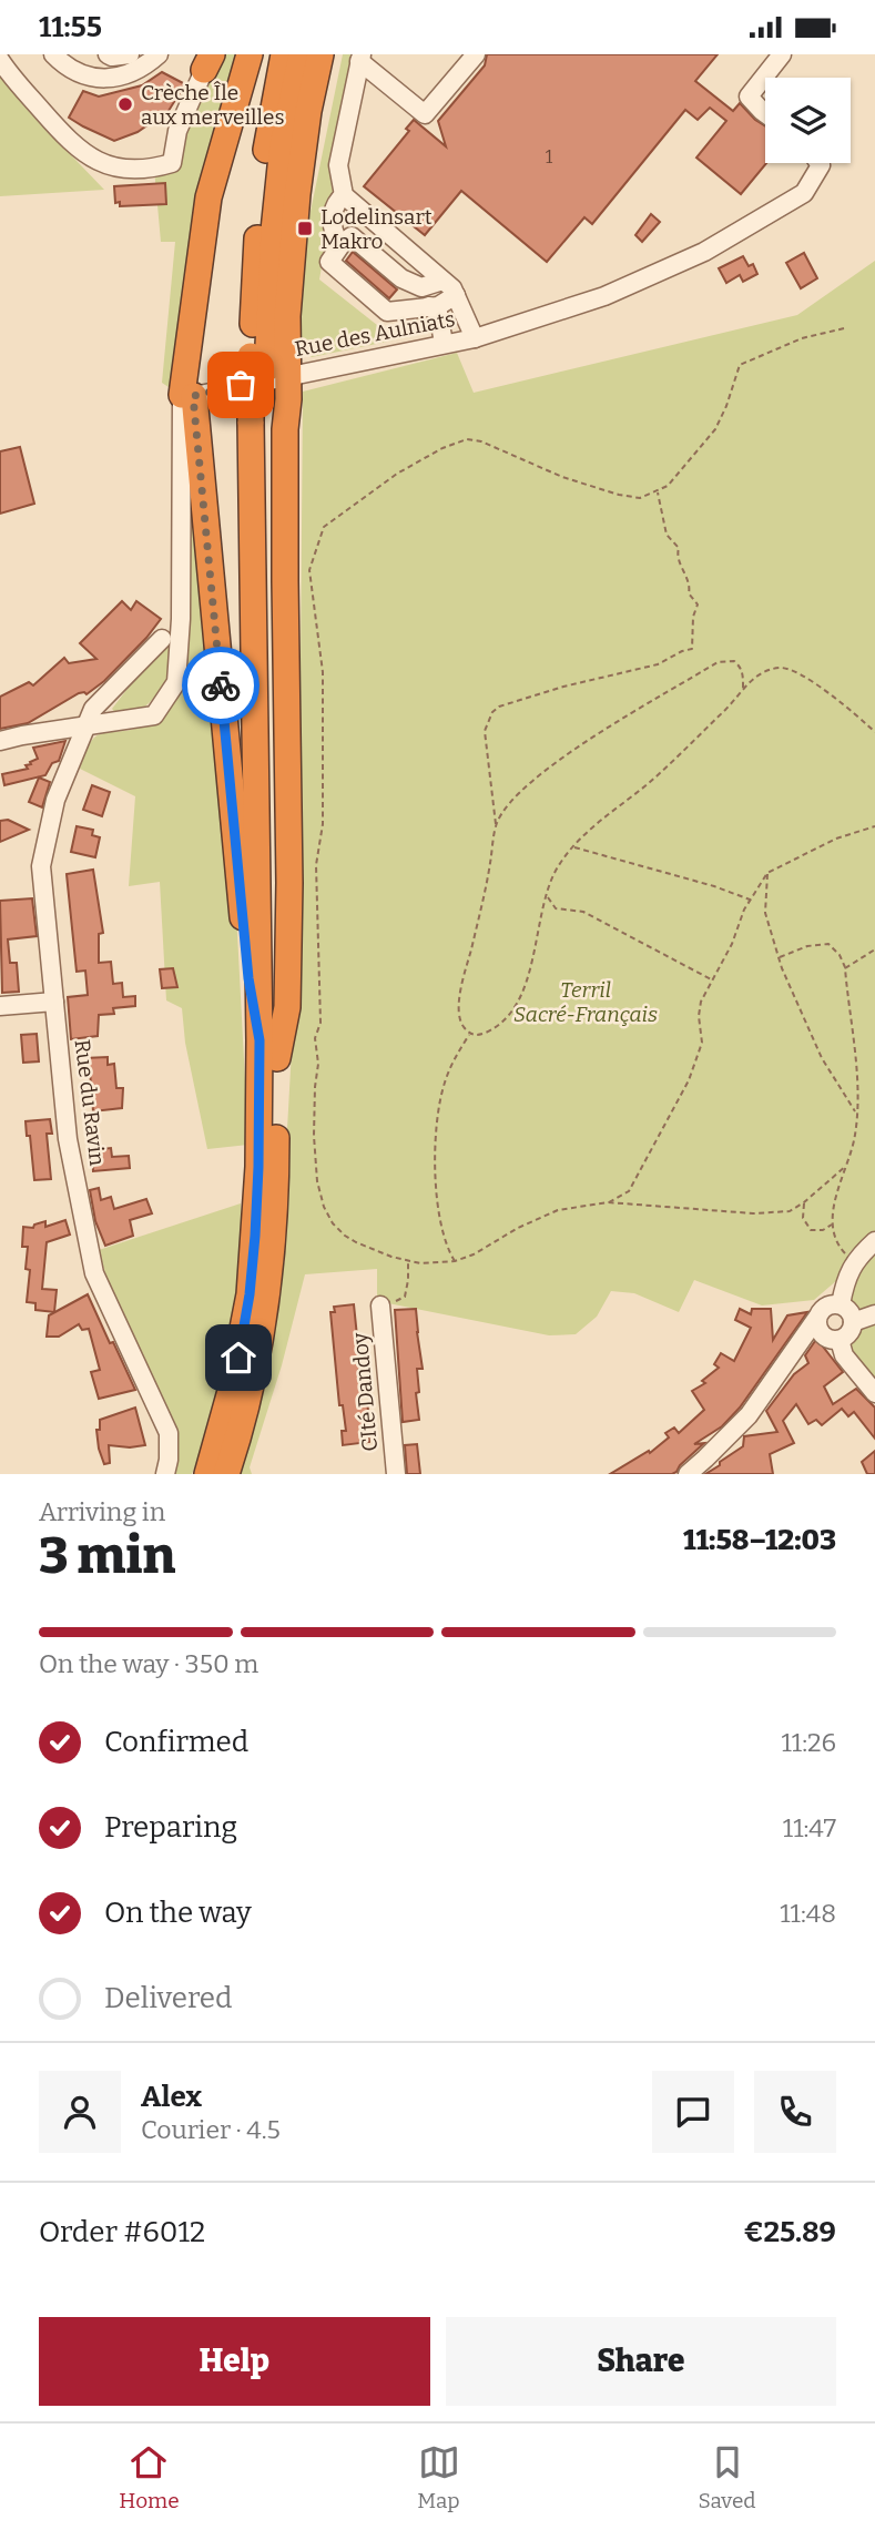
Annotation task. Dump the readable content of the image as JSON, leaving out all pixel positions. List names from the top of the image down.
{
  "streets": {
    "street": ["Rue des Aulniats", "Rue du Ravin", "CIté Dandoy"]
  },
  "parks": ["Terril Sacré-Français"],
  "places": {
    "other": ["Crèche Île aux merveilles"],
    "transit": ["Lodelinsart Makro"]
  },
  "house_numbers": ["1"],
  "page": {
    "status": "11:55",
    "heading": ["3 min", "Arriving in", "11:58–12:03"],
    "panel": [
      "Alex",
      "Courier · 4.5",
      "Order #6012",
      "€25.89"
    ],
    "bar": "On the way · 350 m",
    "list": [
      ["Confirmed", "11:26"],
      ["Preparing", "11:47"],
      ["On the way", "11:48"],
      "Delivered"
    ],
    "buttons": ["Help", "Share"],
    "tabs": ["Home", "Map", "Saved"]
  }
}
